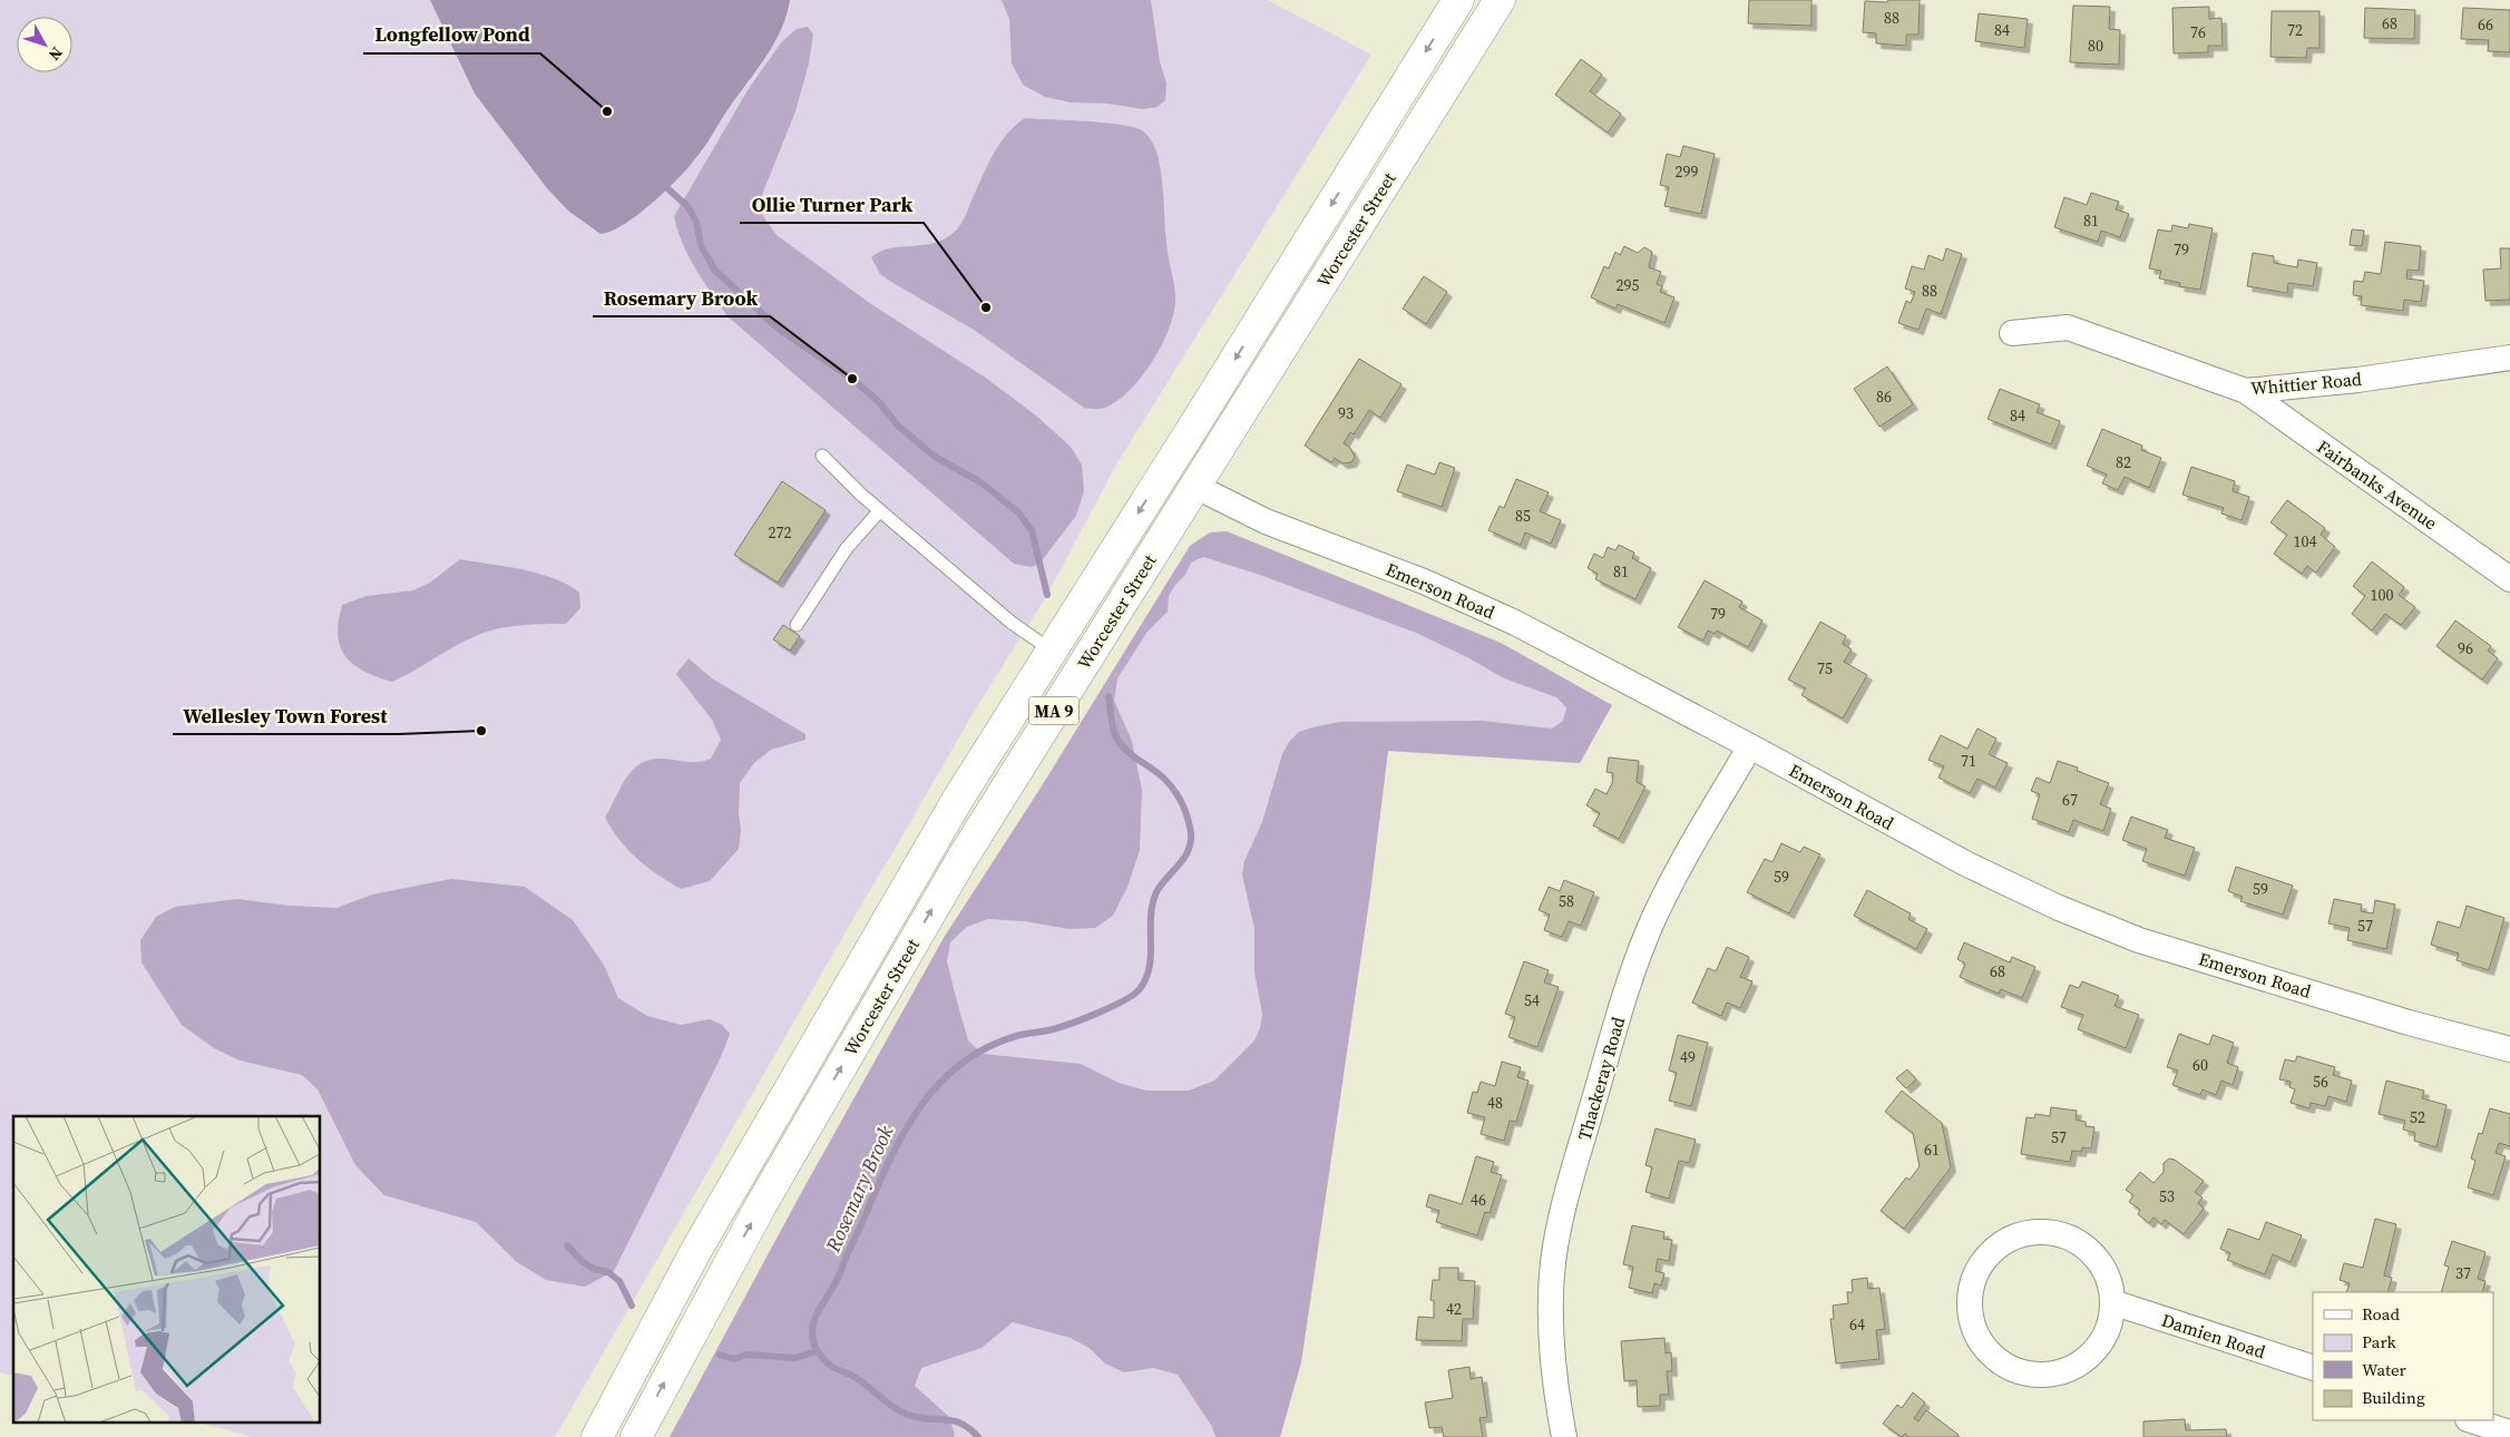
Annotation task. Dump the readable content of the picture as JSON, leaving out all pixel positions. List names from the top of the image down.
{
  "streets": {
    "highway": ["Worcester Street", "MA 9"],
    "street": [
      "Whittier Road",
      "Fairbanks Avenue",
      "Emerson Road",
      "Thackeray Road",
      "Damien Road"
    ]
  },
  "crossings": [
    ["Worcester Street", "Emerson Road"],
    ["Whittier Road", "Fairbanks Avenue"],
    ["Emerson Road", "Thackeray Road"]
  ],
  "water": ["Rosemary Brook"],
  "places": [
    "Longfellow Pond",
    "Ollie Turner Park",
    "Rosemary Brook",
    "Wellesley Town Forest"
  ],
  "house_numbers": [
    "88",
    "68",
    "66",
    "84",
    "72",
    "76",
    "80",
    "299",
    "81",
    "79",
    "295",
    "88",
    "86",
    "93",
    "84",
    "82",
    "85",
    "272",
    "104",
    "81",
    "100",
    "79",
    "96",
    "75",
    "71",
    "67",
    "59",
    "59",
    "58",
    "57",
    "68",
    "54",
    "49",
    "60",
    "56",
    "48",
    "52",
    "57",
    "61",
    "53",
    "46",
    "37",
    "42",
    "64"
  ],
  "legend": [
    "Road",
    "Park",
    "Water",
    "Building"
  ],
  "north": "bottom right"
}
